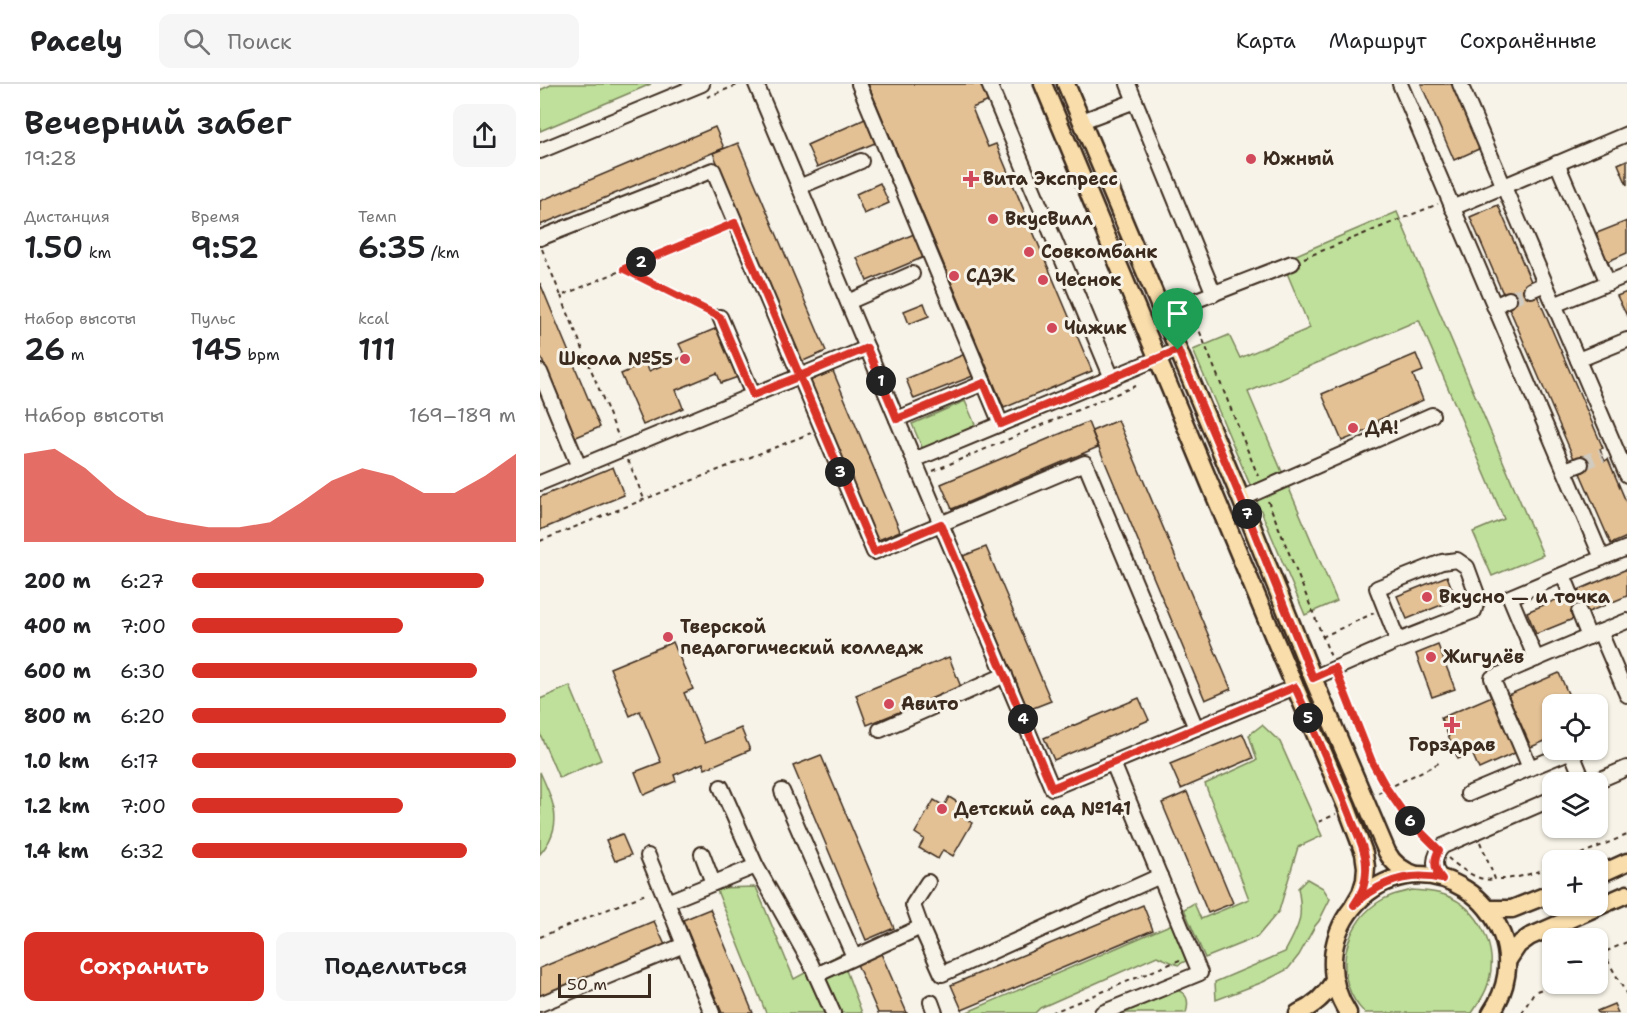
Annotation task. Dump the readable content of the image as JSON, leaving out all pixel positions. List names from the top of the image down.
{
  "places": {
    "other": [
      "Южный",
      "ВкусВилл",
      "Совкомбанк",
      "СДЭК",
      "Чеснок",
      "Чижик",
      "Школа №55",
      "ДА!",
      "Вкусно — и точка",
      "Тверской педагогический колледж",
      "Жигулёв",
      "Авито",
      "Детский сад №141"
    ],
    "health": ["Вита Экспресс", "Горздрав"]
  },
  "scale_bar": "50 m",
  "page": {
    "header": "Pacely",
    "search": "Поиск",
    "nav": ["Карта", "Маршрут", "Сохранённые"],
    "heading": ["Вечерний забег", "19:28"],
    "stats": [
      ["Дистанция", "1.50 km"],
      ["Время", "9:52"],
      ["Темп", "6:35 /km"],
      ["Набор высоты", "26 m"],
      ["Пульс", "145 bpm"],
      ["kcal", "111"]
    ],
    "pins": [
      "2",
      "1",
      "3",
      "7",
      "5",
      "4",
      "6"
    ],
    "chart": ["Набор высоты", "169–189 m"],
    "list": [
      {
        "name": "200 m",
        "note": "6:27"
      },
      {
        "name": "400 m",
        "note": "7:00"
      },
      {
        "name": "600 m",
        "note": "6:30"
      },
      {
        "name": "800 m",
        "note": "6:20"
      },
      {
        "name": "1.0 km",
        "note": "6:17"
      },
      {
        "name": "1.2 km",
        "note": "7:00"
      },
      {
        "name": "1.4 km",
        "note": "6:32"
      }
    ],
    "map_buttons": ["+", "−"],
    "buttons": ["Сохранить", "Поделиться"],
    "scale": "50 m"
  }
}
